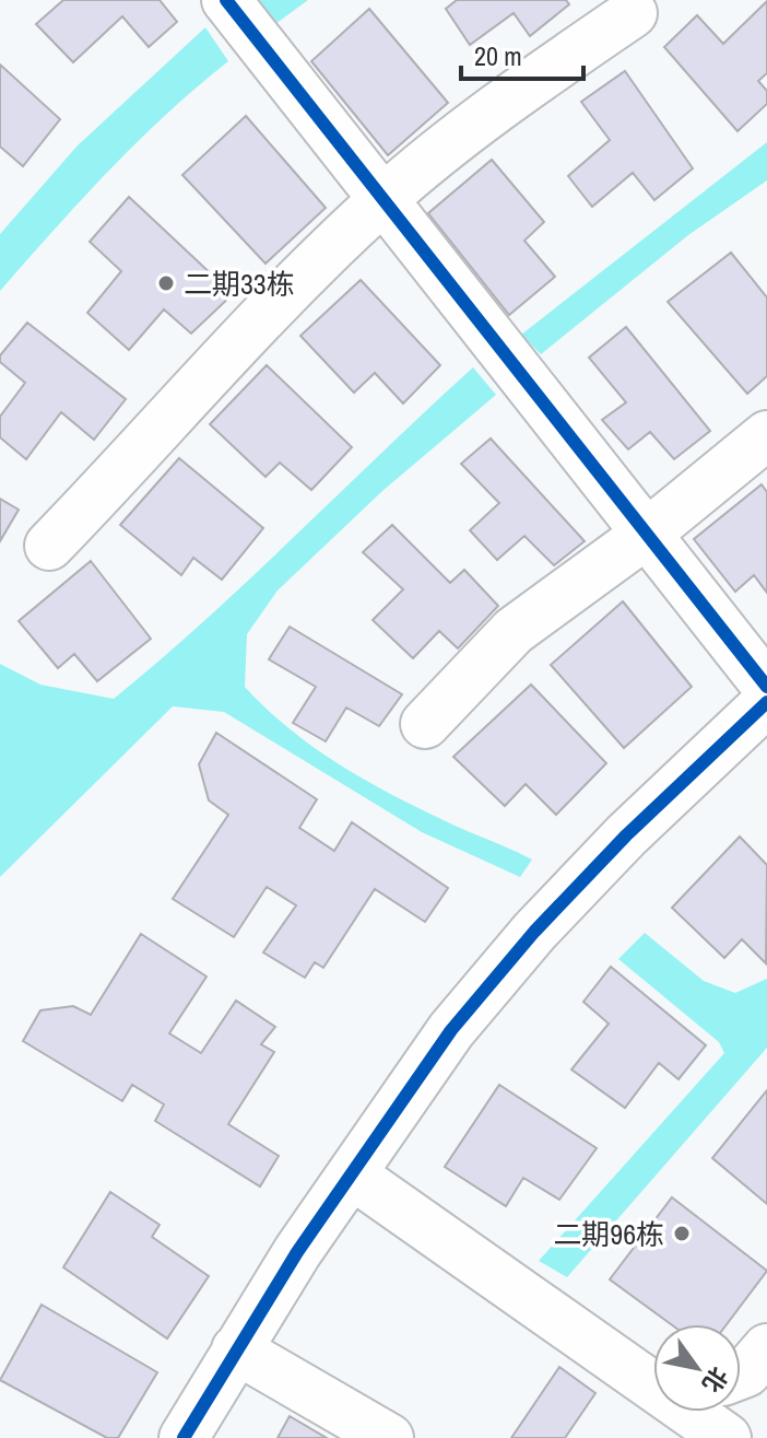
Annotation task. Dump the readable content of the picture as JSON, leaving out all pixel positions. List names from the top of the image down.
{
  "places": ["二期33栋", "二期96栋"],
  "scale_bar": "20 m",
  "north": "bottom right"
}
